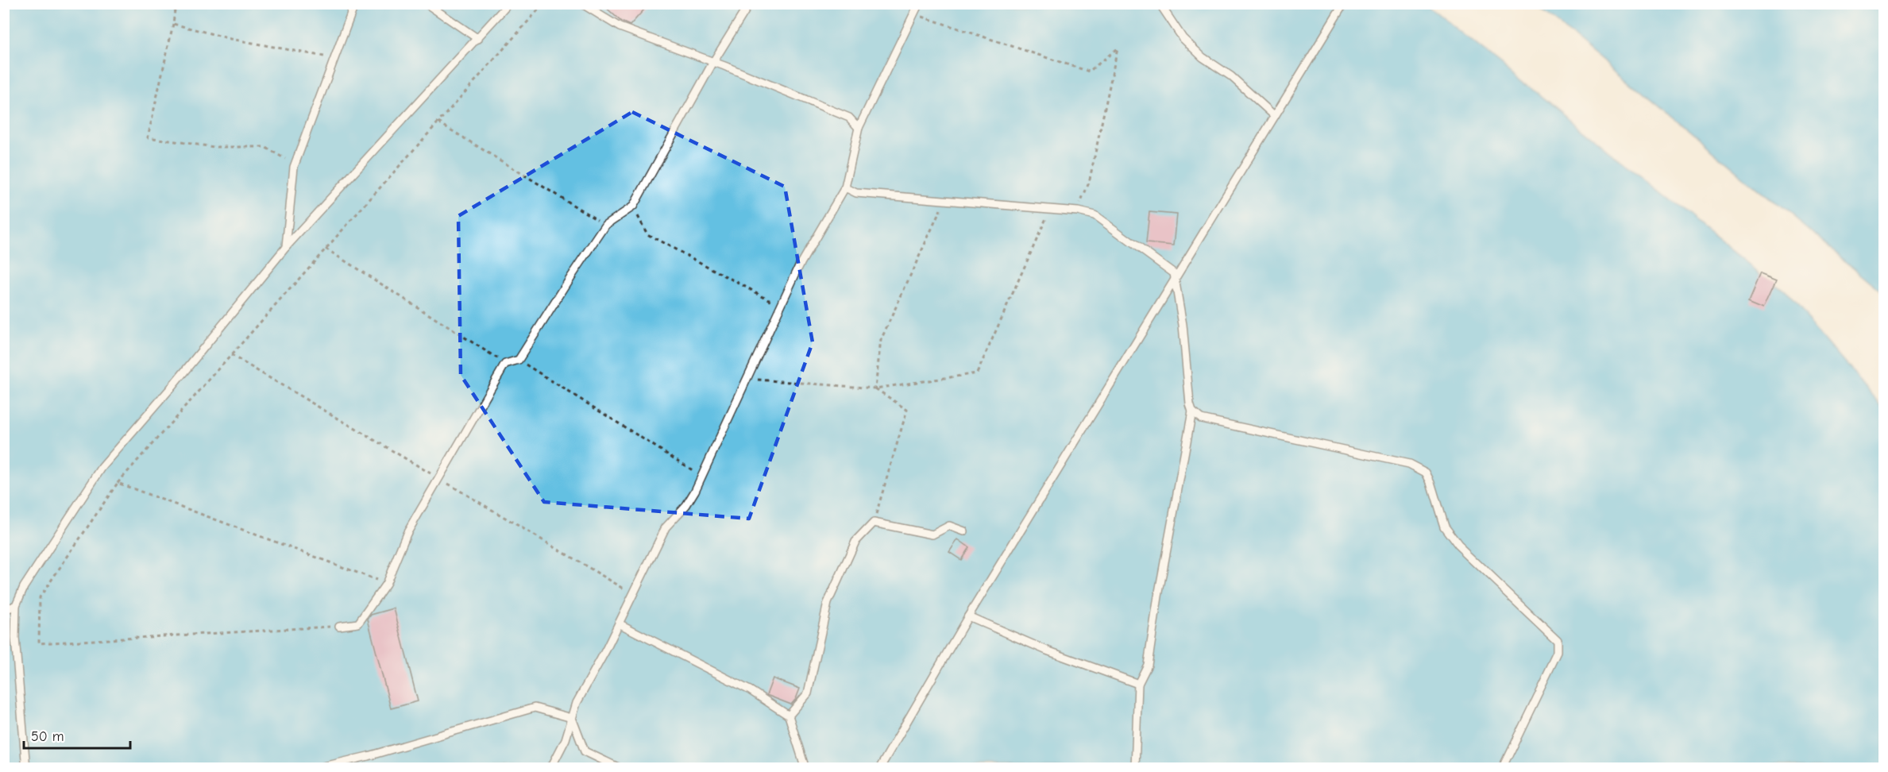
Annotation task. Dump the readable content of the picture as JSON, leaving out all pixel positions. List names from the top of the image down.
{
  "scale_bar": "50 m"
}
